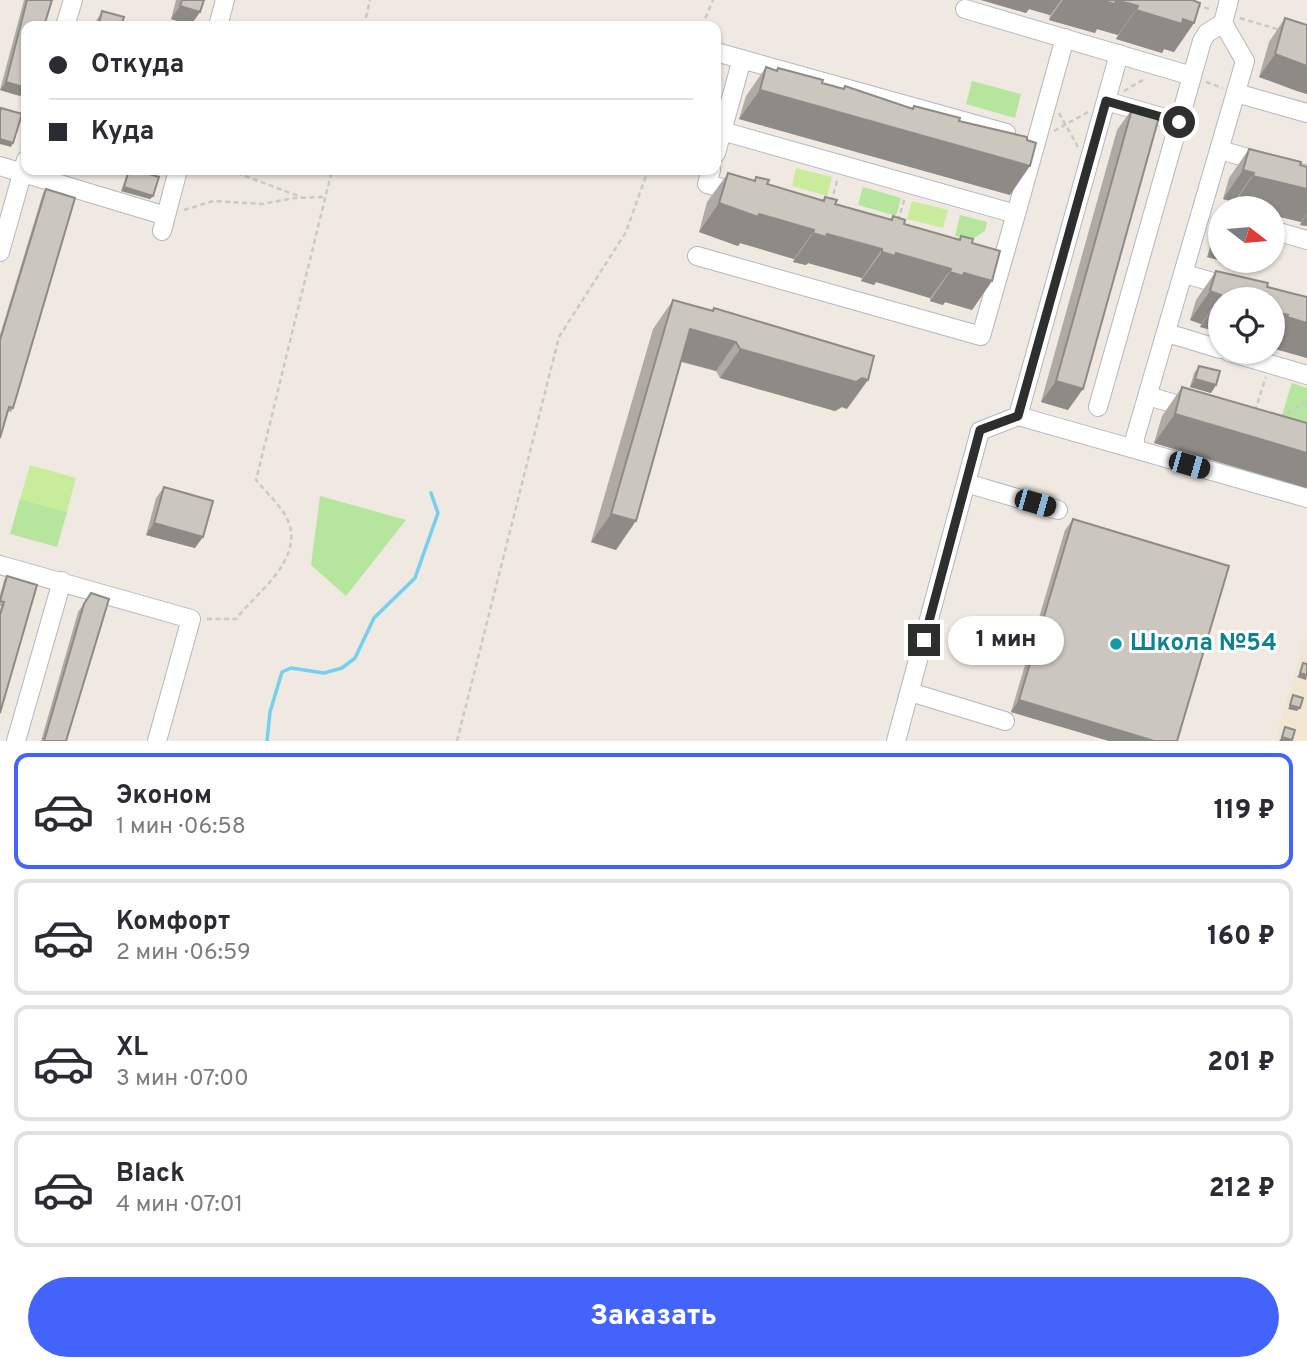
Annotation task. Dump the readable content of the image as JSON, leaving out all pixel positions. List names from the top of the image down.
{
  "places": ["Школа №54"],
  "north": "right",
  "page": {
    "banner": ["Откуда", "Куда"],
    "bubble": "1 мин",
    "list": [
      {
        "name": "Эконом",
        "note": "1 мин · 06:58",
        "value": "119 ₽"
      },
      {
        "name": "Комфорт",
        "note": "2 мин · 06:59",
        "value": "160 ₽"
      },
      {
        "name": "XL",
        "note": "3 мин · 07:00",
        "value": "201 ₽"
      },
      {
        "name": "Black",
        "note": "4 мин · 07:01",
        "value": "212 ₽"
      }
    ],
    "buttons": "Заказать"
  }
}
